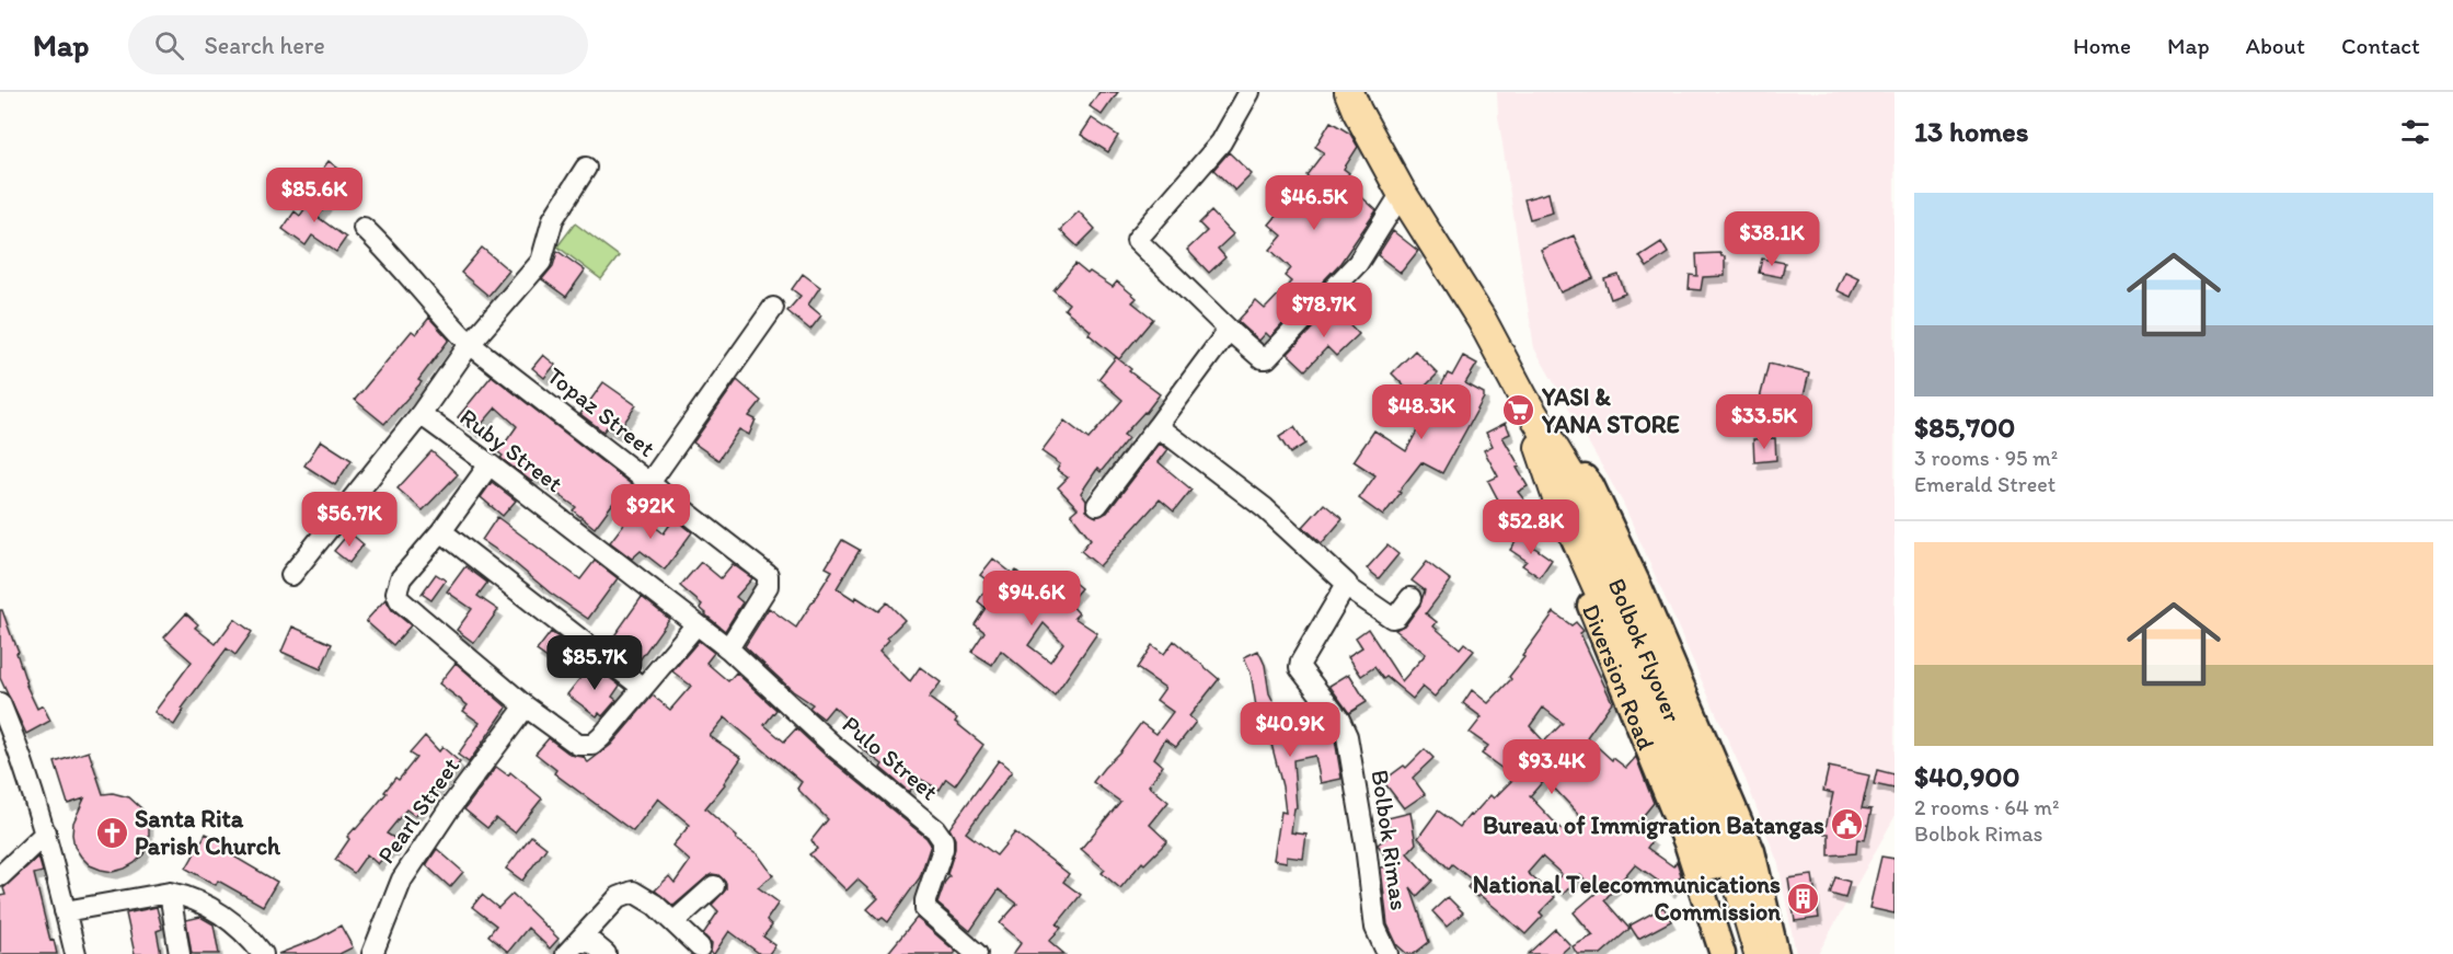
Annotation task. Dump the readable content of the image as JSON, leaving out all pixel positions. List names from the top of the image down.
{
  "streets": {
    "highway": ["Bolbok Flyover", "Diversion Road"],
    "street": [
      "Topaz Street",
      "Ruby Street",
      "Pulo Street",
      "Pearl Street",
      "Bolbok Rimas"
    ]
  },
  "crossings": [
    ["Topaz Street", "Pulo Street"],
    ["Ruby Street", "Pulo Street"],
    ["Bolbok Flyover", "Diversion Road"]
  ],
  "places": {
    "supermarket": ["YASI & YANA STORE"],
    "public building": ["Bureau of Immigration Batangas"],
    "church": ["Santa Rita Parish Church"],
    "building": ["National Telecommunications Commission"]
  },
  "page": {
    "header": "Map",
    "search": "Search here",
    "nav": [
      "Home",
      "Map",
      "About",
      "Contact"
    ],
    "heading": "13 homes",
    "price": [
      "$85.6K",
      "$46.5K",
      "$38.1K",
      "$78.7K",
      "$48.3K",
      "$33.5K",
      "$92K",
      "$56.7K",
      "$52.8K",
      "$94.6K",
      "$85.7K",
      "$40.9K",
      "$93.4K"
    ],
    "list": [
      {
        "name": "$85,700",
        "note": "3 rooms · 95 m² · Emerald Street"
      },
      {
        "name": "$40,900",
        "note": "2 rooms · 64 m² · Bolbok Rimas"
      }
    ]
  }
}
